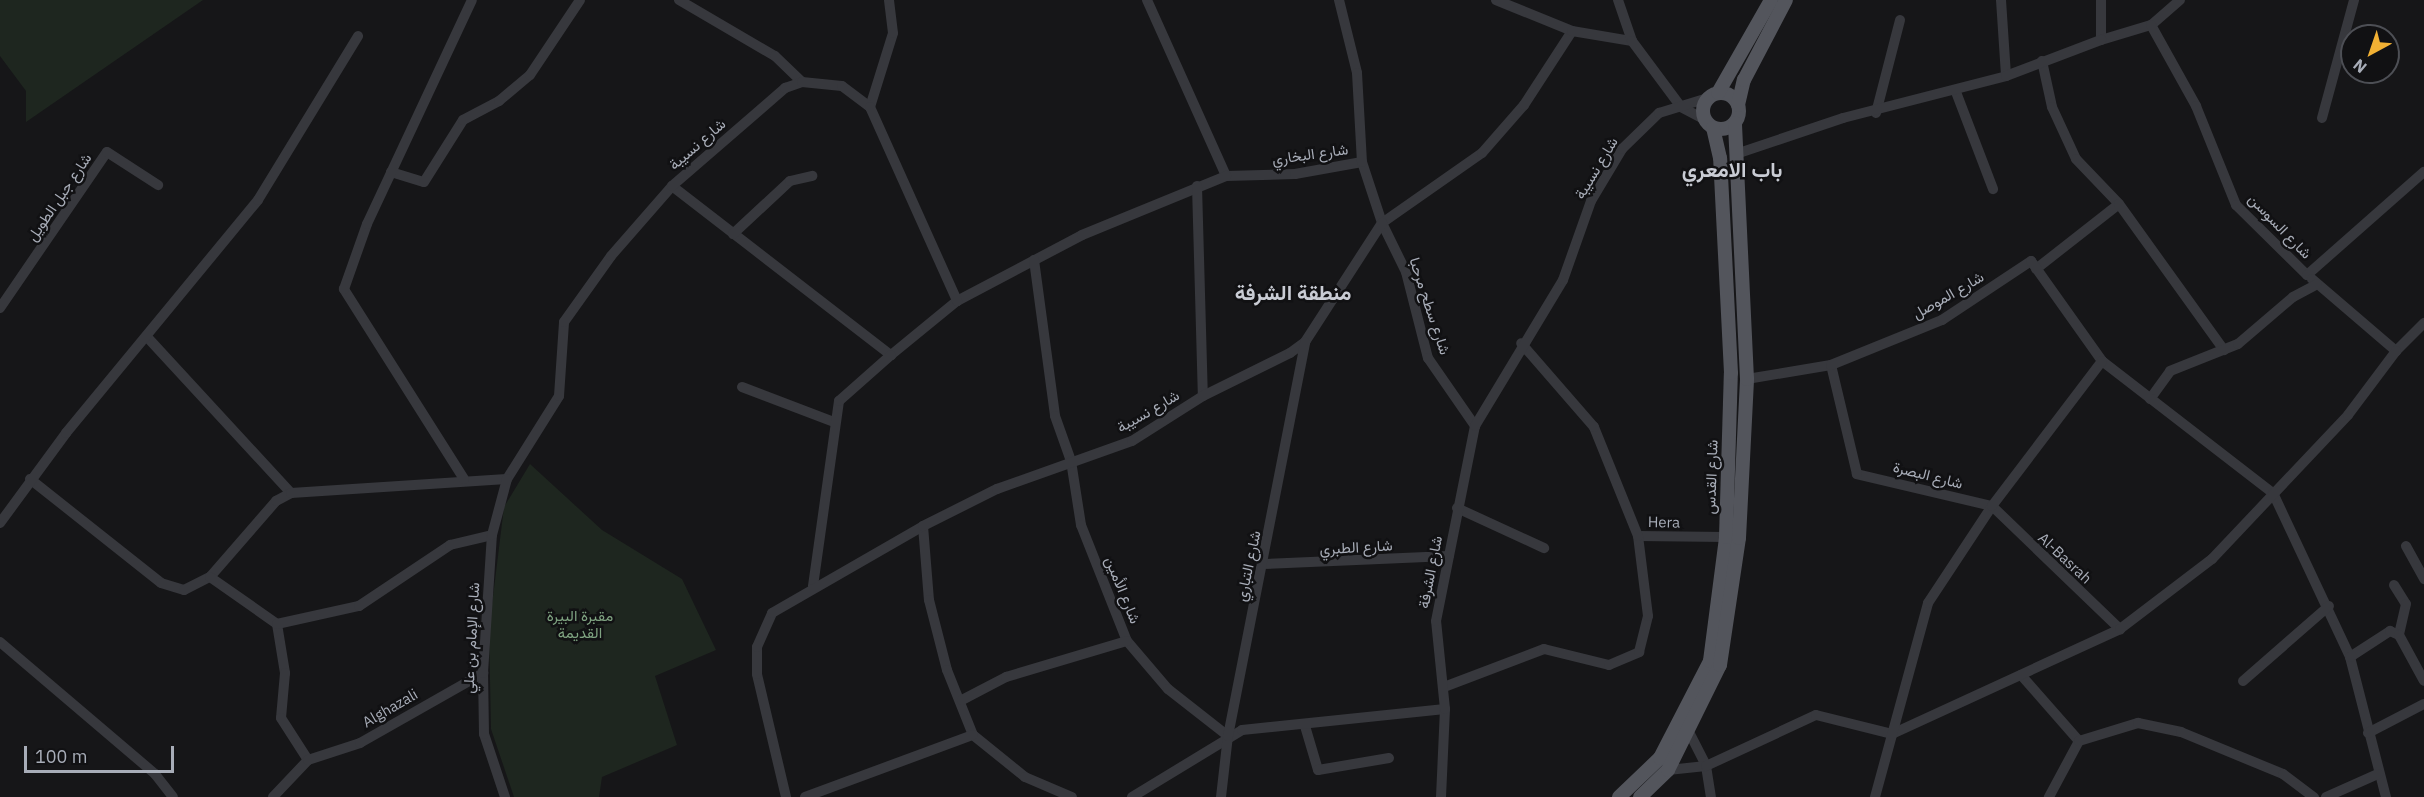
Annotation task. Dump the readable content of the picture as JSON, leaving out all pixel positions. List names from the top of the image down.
{
  "streets": {
    "main road": ["شارع القدس"],
    "street": [
      "شارع نسيبة",
      "شارع البخاري",
      "شارع جبل الطويل",
      "شارع السوسن",
      "شارع الموصل",
      "شارع سطح مرحبا",
      "شارع البصرة",
      "Hera",
      "شارع الطبري",
      "Al-Basrah",
      "شارع التباري",
      "شارع الشرفة",
      "شارع الأمين",
      "شارع الإمام بن علي",
      "Alghazali"
    ]
  },
  "crossings": [
    ["شارع نسيبة", "شارع البخاري"],
    ["شارع نسيبة", "شارع سطح مرحبا"],
    ["شارع نسيبة", "شارع التباري"],
    ["شارع نسيبة", "شارع الشرفة"],
    ["شارع نسيبة", "شارع الأمين"],
    ["شارع نسيبة", "شارع الإمام بن علي"],
    ["شارع البخاري", "شارع سطح مرحبا"],
    ["شارع الموصل", "شارع البصرة"],
    ["شارع سطح مرحبا", "شارع الشرفة"],
    ["شارع البصرة", "Al-Basrah"],
    ["شارع القدس", "Hera"],
    ["شارع الطبري", "شارع التباري"],
    ["شارع الطبري", "شارع الشرفة"],
    ["شارع التباري", "شارع الأمين"],
    ["شارع الإمام بن علي", "Alghazali"]
  ],
  "districts": ["باب الامعري", "منطقة الشرفة"],
  "parks": ["مقبرة البيرة القديمة"],
  "scale_bar": "100 m",
  "north": "bottom left"
}
